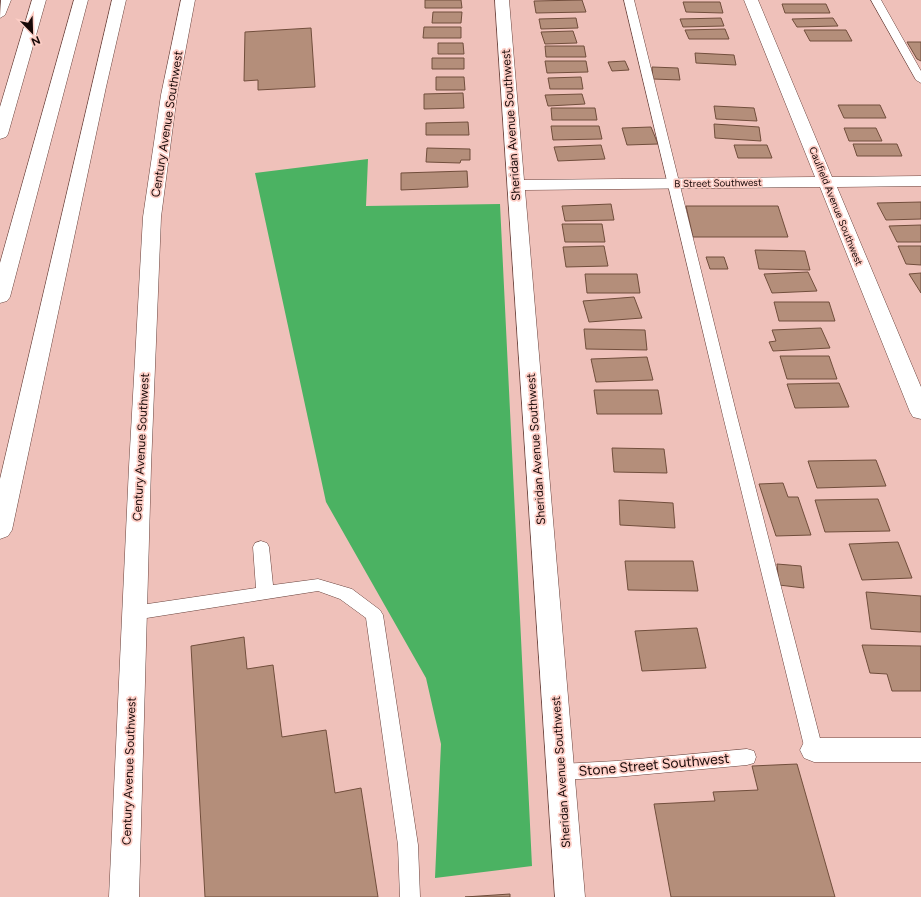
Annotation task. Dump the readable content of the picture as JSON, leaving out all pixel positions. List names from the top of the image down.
{
  "streets": {
    "main road": [
      "Century Avenue Southwest",
      "Sheridan Avenue Southwest",
      "B Street Southwest",
      "Caulfield Avenue Southwest"
    ],
    "lane": ["Stone Street Southwest"]
  },
  "crossings": [
    ["Sheridan Avenue Southwest", "B Street Southwest"],
    ["Sheridan Avenue Southwest", "Stone Street Southwest"],
    ["B Street Southwest", "Caulfield Avenue Southwest"]
  ],
  "north": "bottom right"
}
